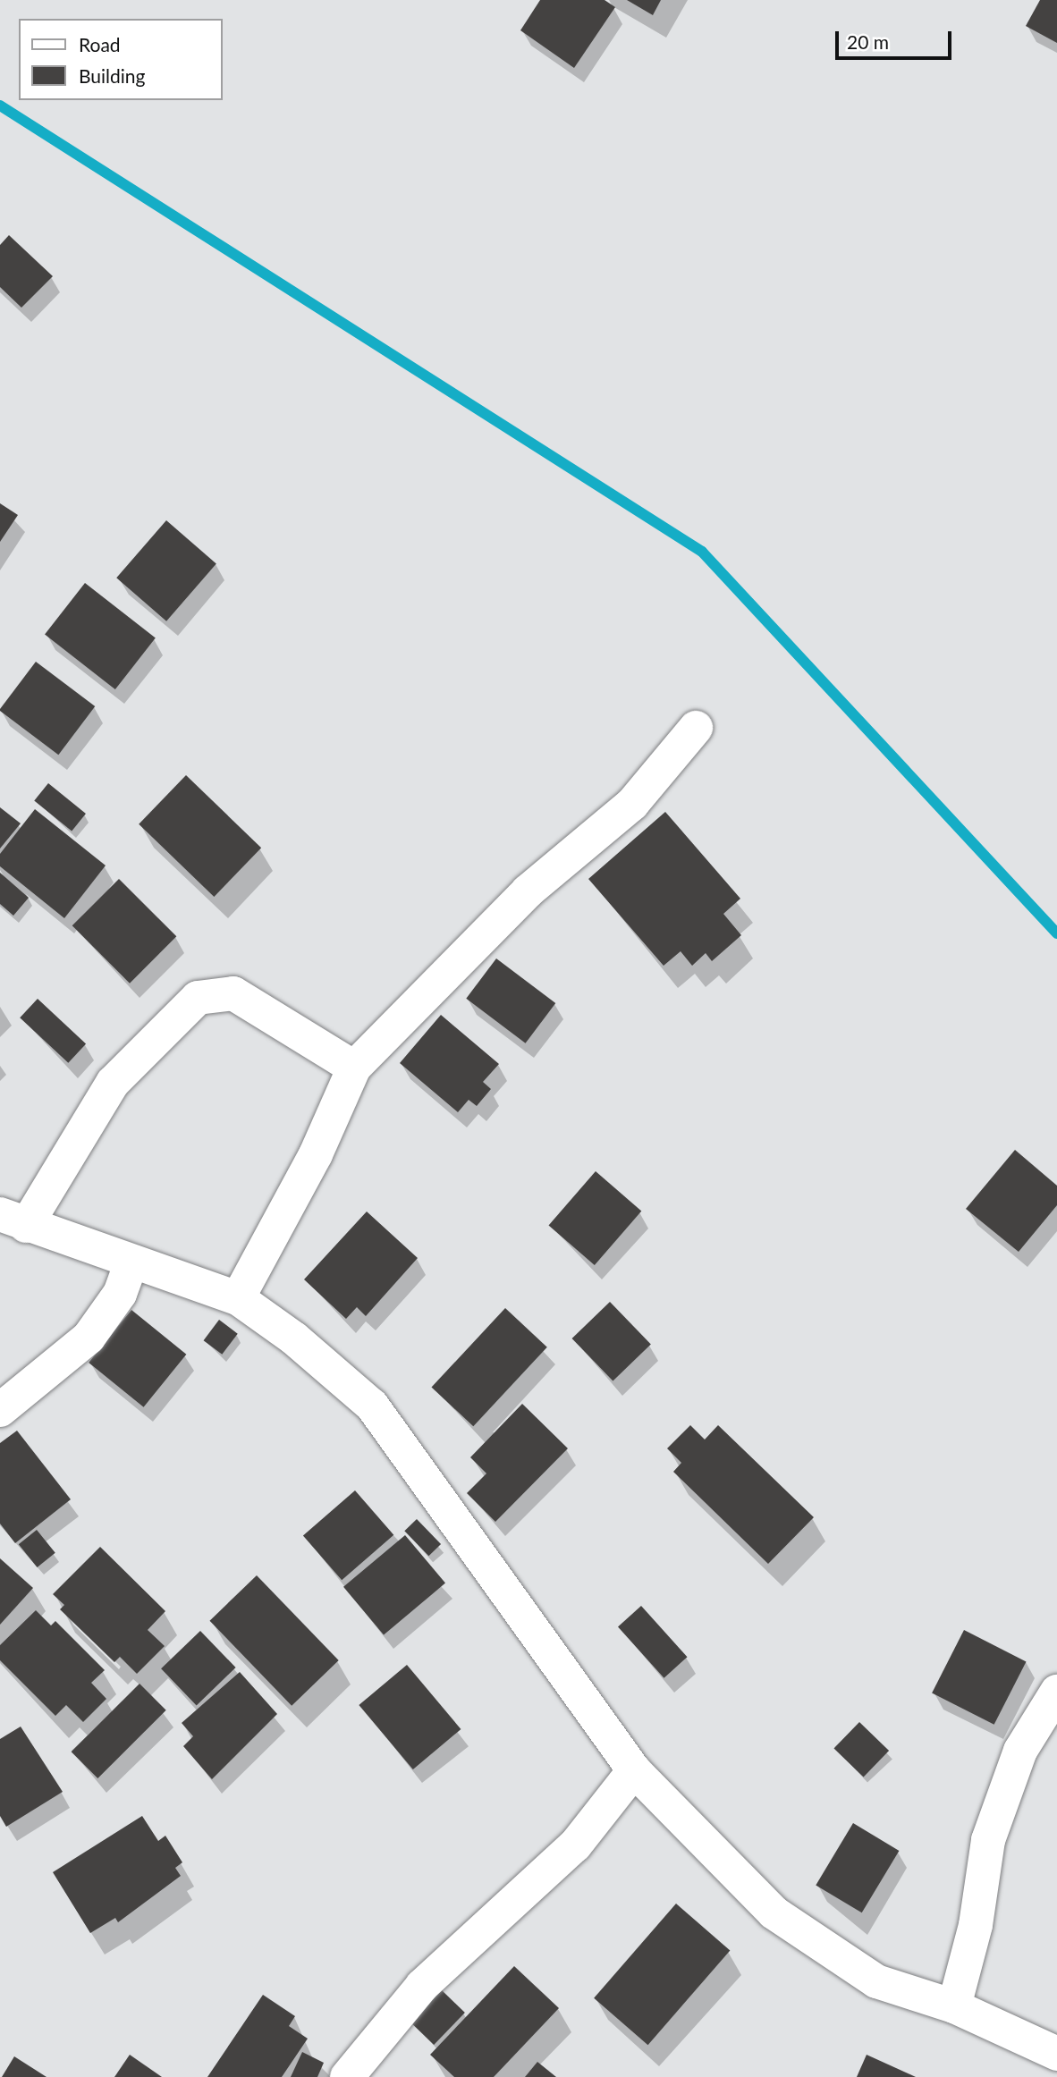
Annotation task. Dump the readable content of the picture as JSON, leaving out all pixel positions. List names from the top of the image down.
{
  "legend": ["Road", "Building"],
  "scale_bar": "20 m"
}
